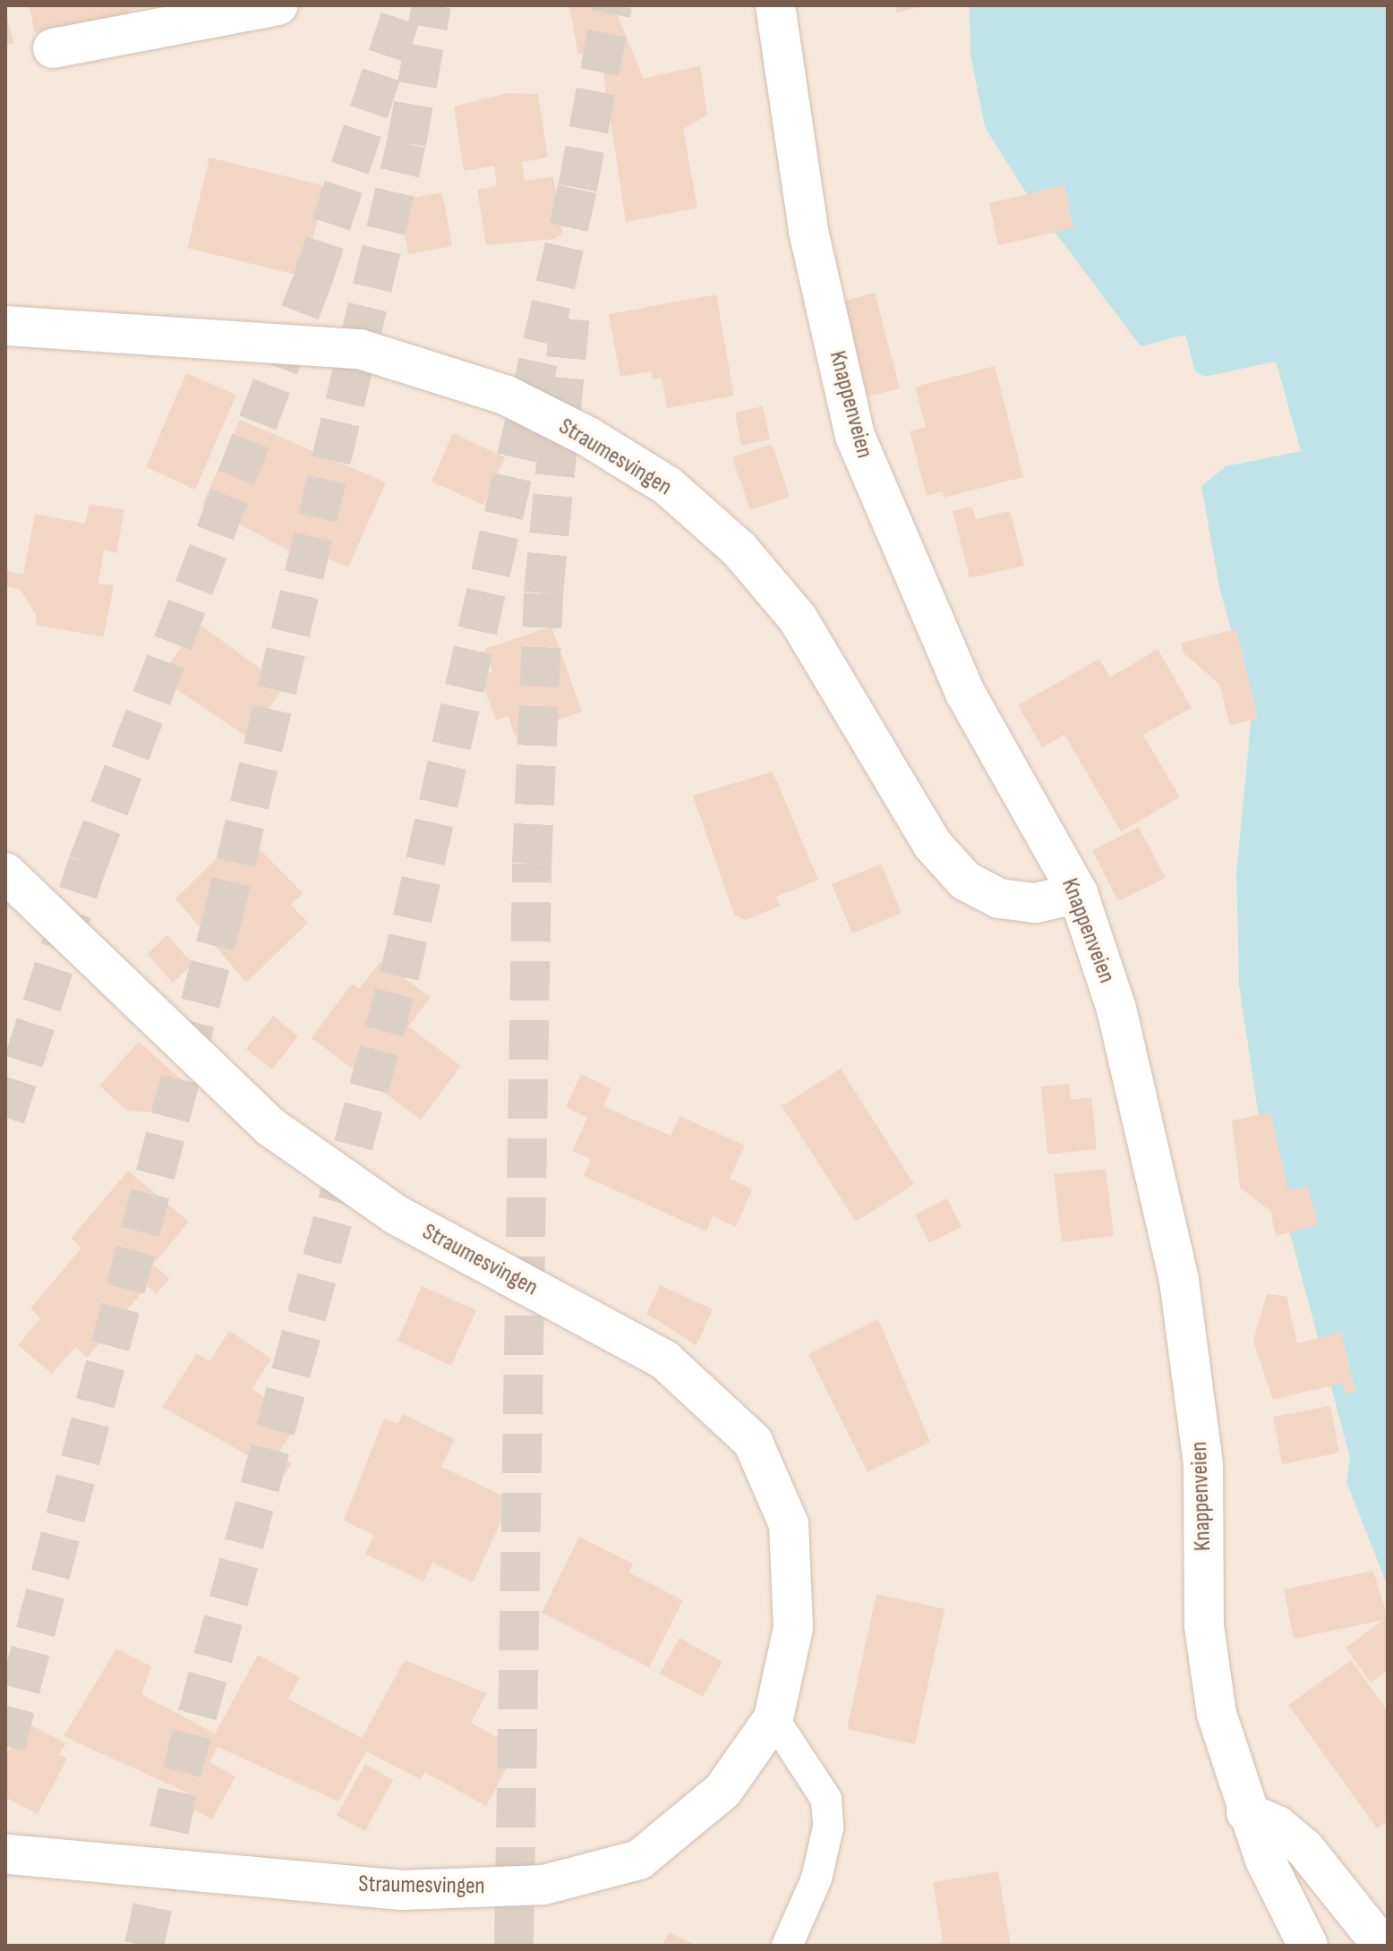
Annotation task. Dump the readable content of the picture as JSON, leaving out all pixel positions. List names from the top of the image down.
{
  "streets": {
    "street": ["Knappenveien", "Straumesvingen"]
  },
  "crossings": [
    ["Knappenveien", "Straumesvingen"]
  ]
}
